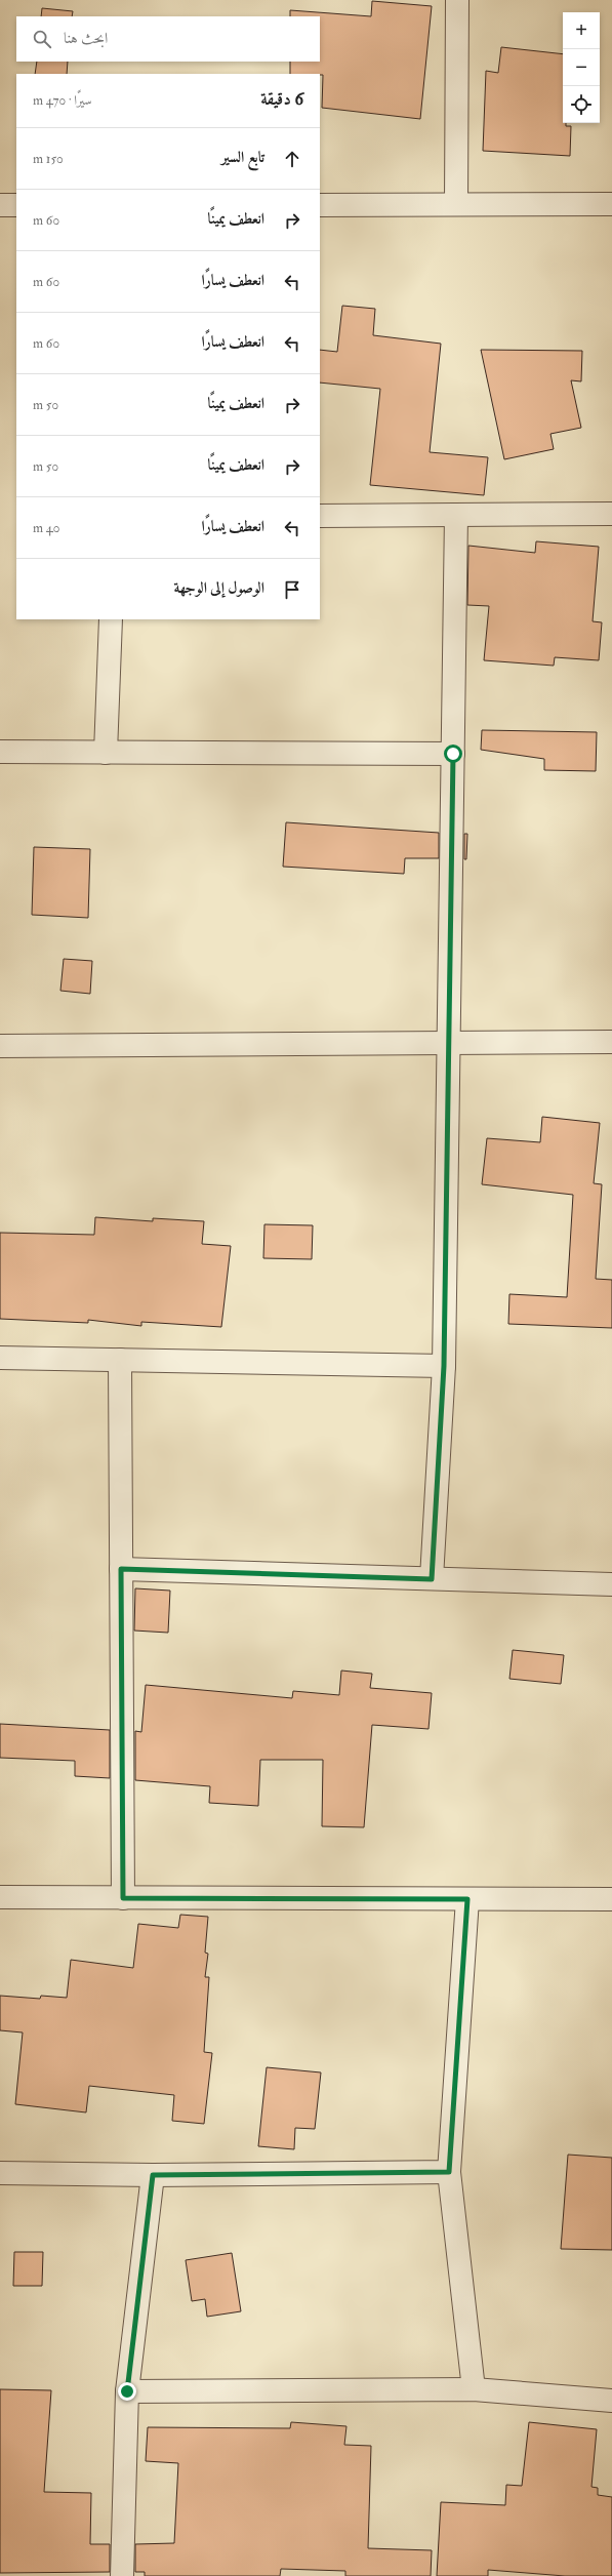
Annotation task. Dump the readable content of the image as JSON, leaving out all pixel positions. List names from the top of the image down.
{
  "page": {
    "map_buttons": ["+", "−"],
    "search": "ابحث هنا",
    "heading": ["6 دقيقة", "سيرًا · 470 m"],
    "list": [
      ["تابع السير", "150 m"],
      ["انعطف يمينًا", "60 m"],
      ["انعطف يسارًا", "60 m"],
      ["انعطف يسارًا", "60 m"],
      ["انعطف يمينًا", "50 m"],
      ["انعطف يمينًا", "50 m"],
      ["انعطف يسارًا", "40 m"],
      "الوصول إلى الوجهة"
    ]
  }
}
